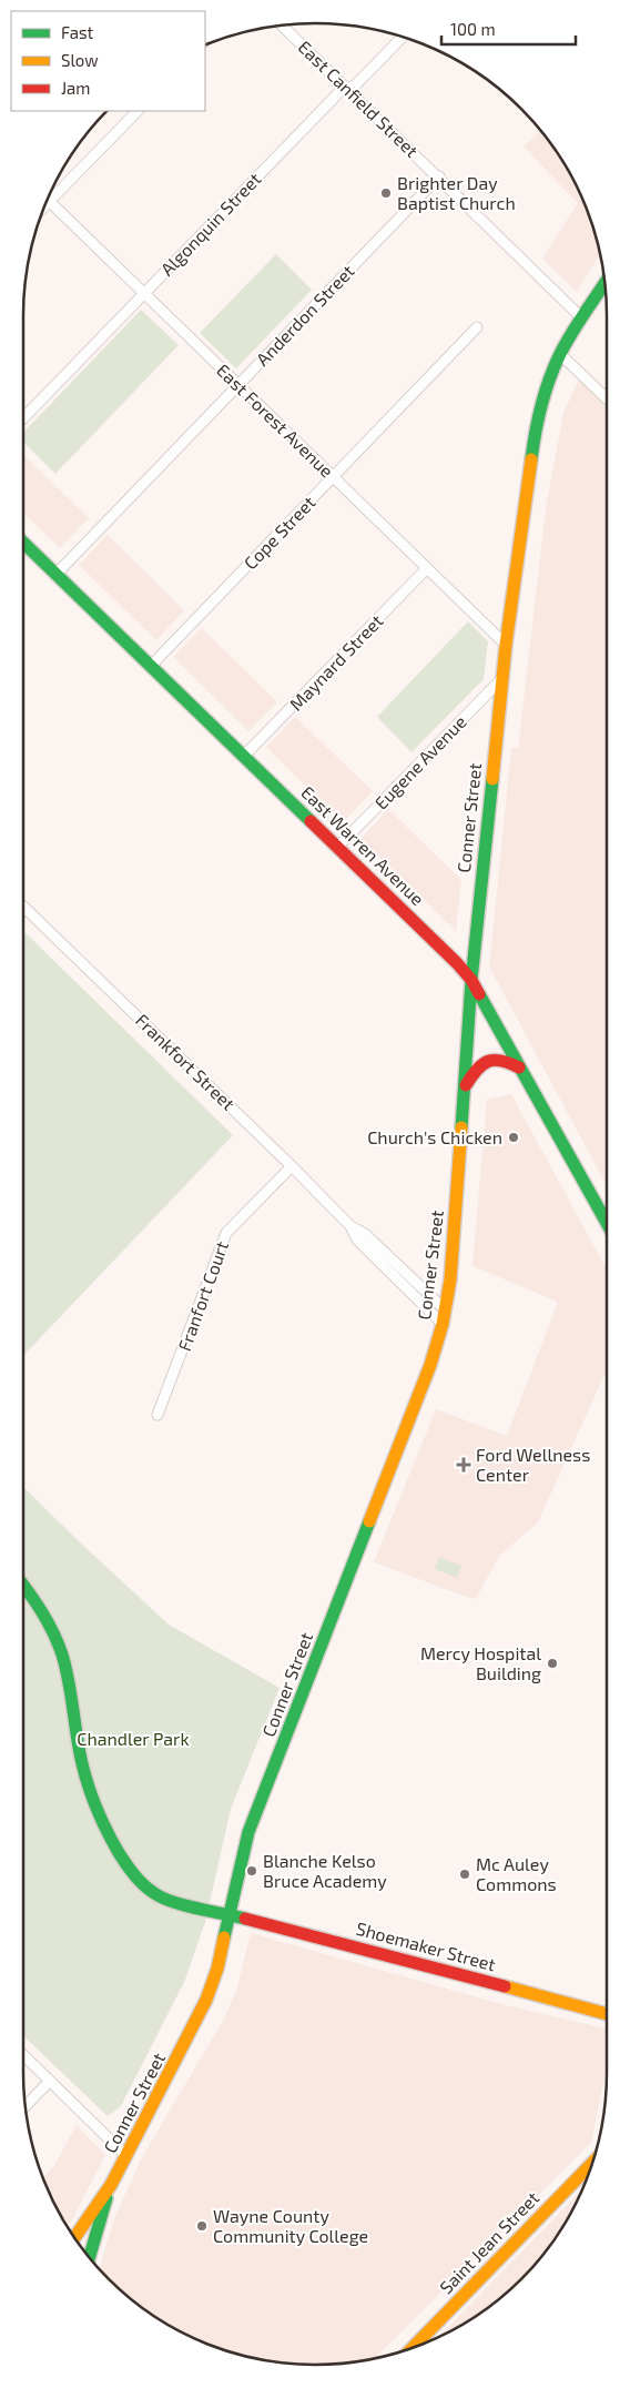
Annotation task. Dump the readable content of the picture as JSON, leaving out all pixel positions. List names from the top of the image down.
{
  "streets": {
    "main road": [
      "Conner Street",
      "East Warren Avenue",
      "Shoemaker Street",
      "Saint Jean Street"
    ],
    "street": [
      "East Canfield Street",
      "Algonquin Street",
      "Anderdon Street",
      "East Forest Avenue",
      "Cope Street",
      "Maynard Street",
      "Eugene Avenue",
      "Frankfort Street",
      "Franfort Court"
    ]
  },
  "crossings": [
    ["East Canfield Street", "Algonquin Street"],
    ["East Canfield Street", "Anderdon Street"],
    ["East Canfield Street", "Conner Street"],
    ["Algonquin Street", "East Forest Avenue"],
    ["Anderdon Street", "East Forest Avenue"],
    ["Anderdon Street", "East Warren Avenue"],
    ["East Forest Avenue", "Cope Street"],
    ["East Forest Avenue", "Maynard Street"],
    ["East Forest Avenue", "Conner Street"],
    ["Cope Street", "East Warren Avenue"],
    ["Maynard Street", "East Warren Avenue"],
    ["Eugene Avenue", "Conner Street"],
    ["Eugene Avenue", "East Warren Avenue"],
    ["Conner Street", "East Warren Avenue"],
    ["Conner Street", "Shoemaker Street"],
    ["Frankfort Street", "Franfort Court"]
  ],
  "parks": ["Chandler Park"],
  "places": {
    "other": [
      "Brighter Day Baptist Church",
      "Church's Chicken",
      "Mercy Hospital Building",
      "Blanche Kelso Bruce Academy",
      "Mc Auley Commons",
      "Wayne County Community College"
    ],
    "health": ["Ford Wellness Center"]
  },
  "legend": ["Fast", "Slow", "Jam"],
  "scale_bar": "100 m"
}
